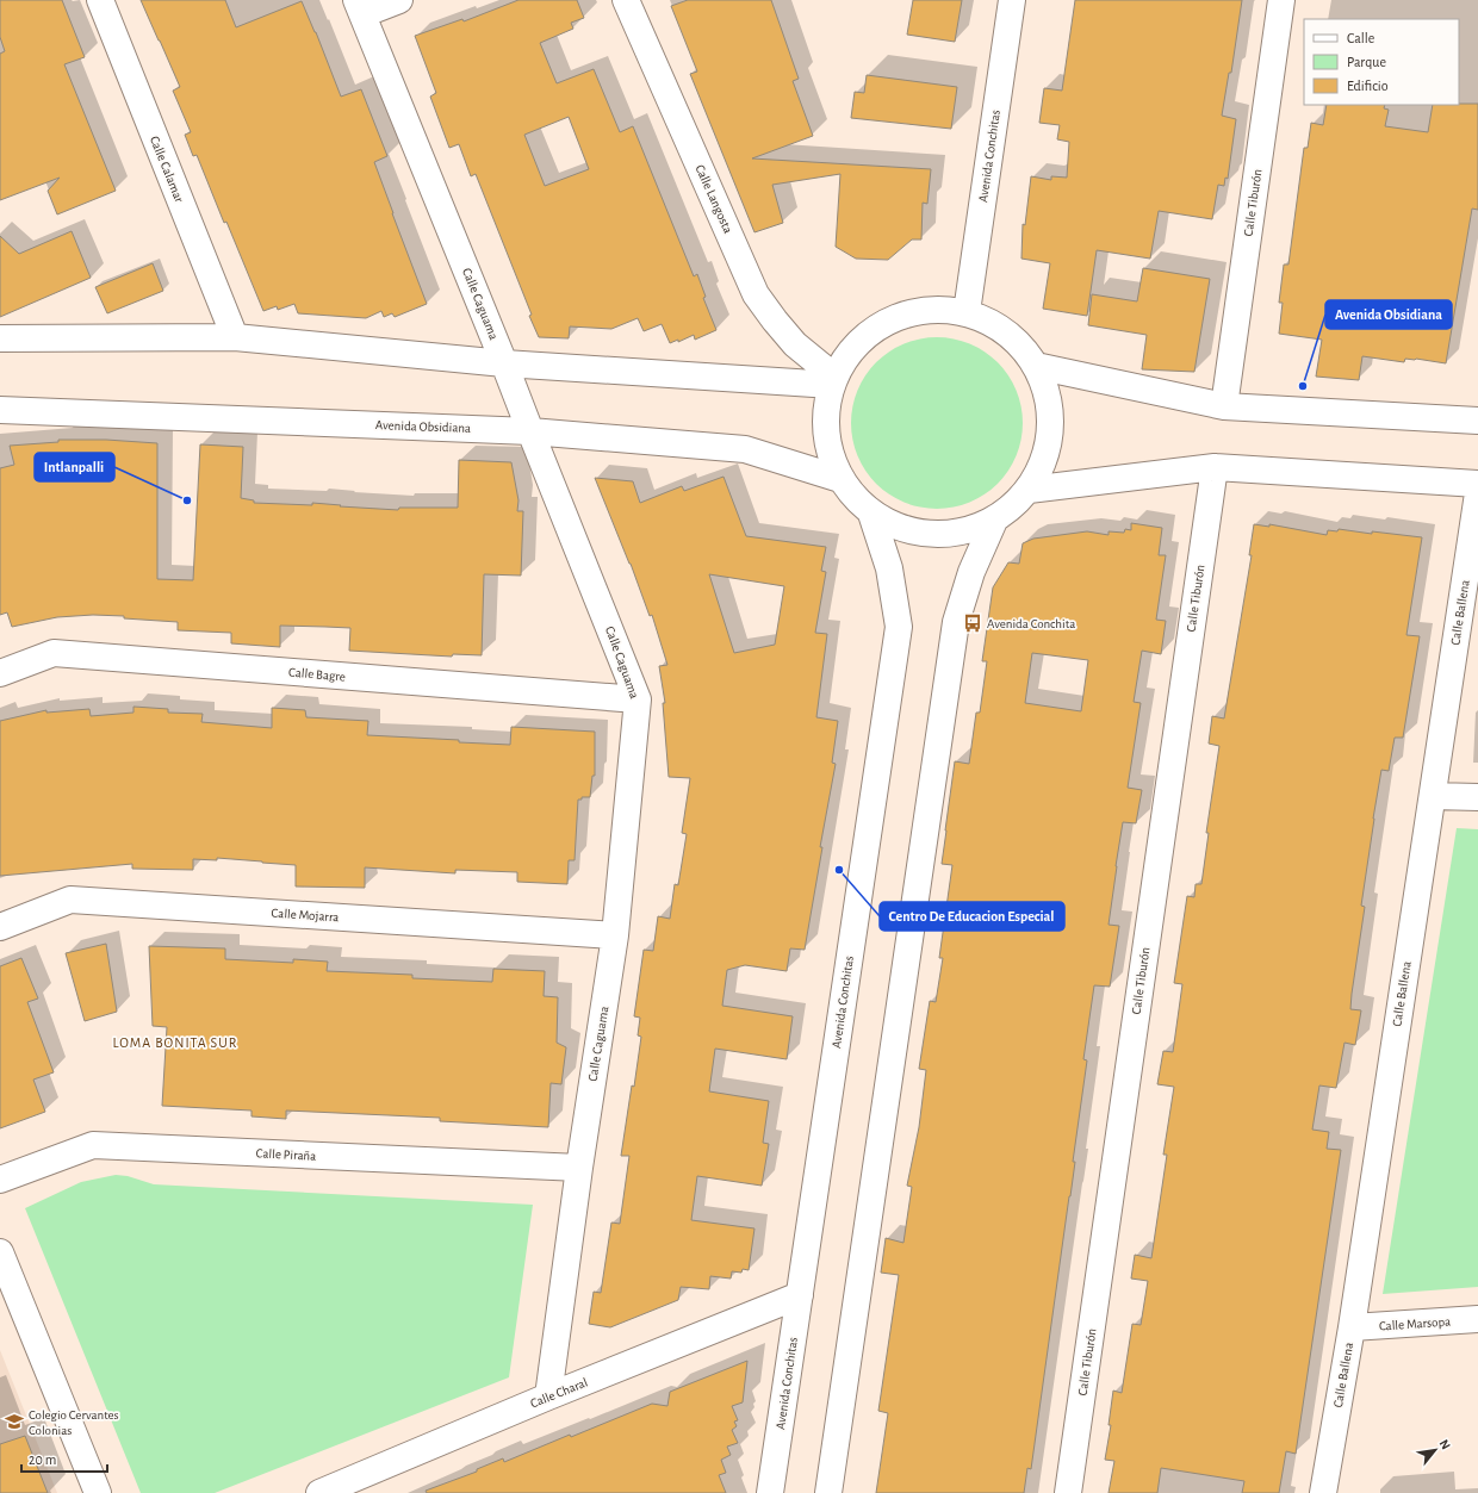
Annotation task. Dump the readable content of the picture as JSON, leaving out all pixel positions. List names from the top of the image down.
{
  "streets": {
    "street": [
      "Avenida Conchitas",
      "Calle Calamar",
      "Calle Langosta",
      "Calle Tiburón",
      "Calle Caguama",
      "Avenida Obsidiana",
      "Calle Ballena",
      "Calle Bagre",
      "Calle Mojarra",
      "Calle Piraña",
      "Calle Marsopa",
      "Calle Charal"
    ]
  },
  "crossings": [
    ["Avenida Conchitas", "Calle Charal"],
    ["Calle Caguama", "Avenida Obsidiana"],
    ["Calle Caguama", "Calle Bagre"],
    ["Calle Caguama", "Calle Mojarra"],
    ["Calle Caguama", "Calle Piraña"],
    ["Calle Caguama", "Calle Charal"],
    ["Calle Ballena", "Calle Marsopa"]
  ],
  "districts": ["LOMA BONITA SUR"],
  "places": {
    "other": ["Avenida Obsidiana", "Intlanpalli", "Centro De Educacion Especial"],
    "bus stop": ["Avenida Conchita"],
    "school or university": ["Colegio Cervantes Colonias"]
  },
  "legend": ["Calle", "Parque", "Edificio"],
  "scale_bar": "20 m",
  "north": "top right"
}
